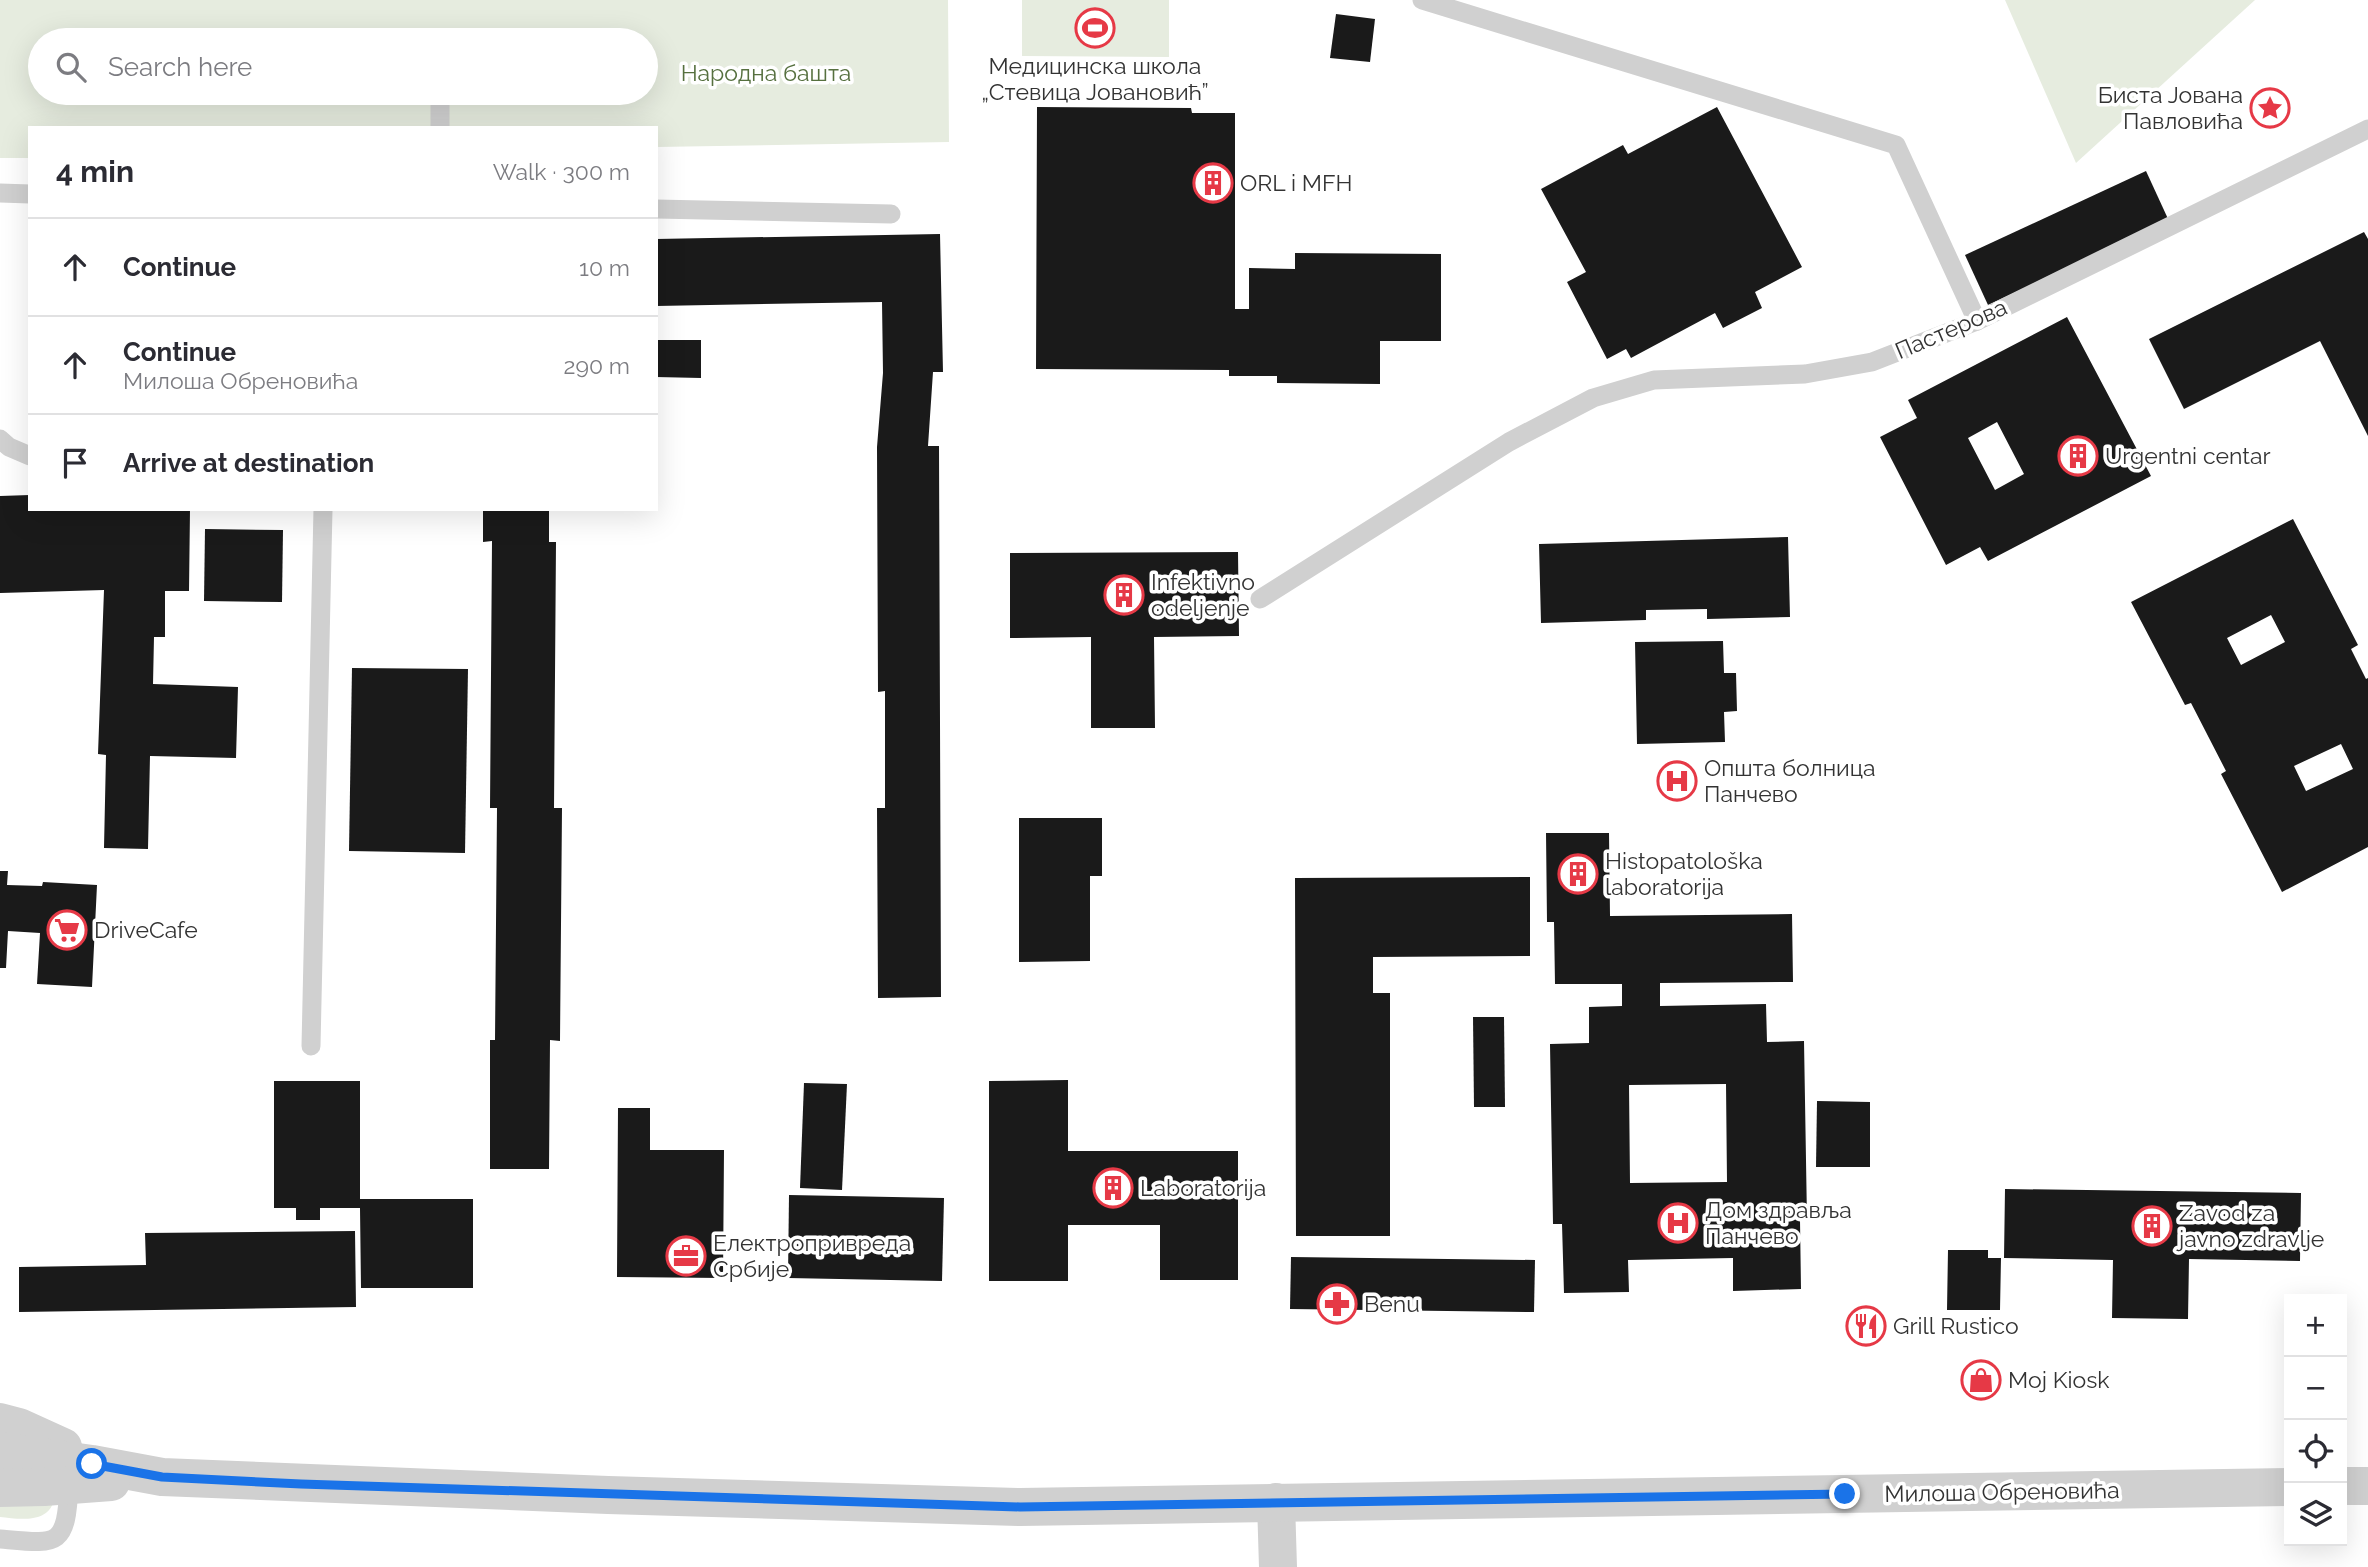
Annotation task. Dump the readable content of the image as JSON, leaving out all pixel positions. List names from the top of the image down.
{
  "streets": {
    "street": ["Милоша Обреновића"],
    "lane": ["Пастерова"]
  },
  "parks": ["Народна башта"],
  "places": {
    "sports": ["Медицинска школа „Стевица Јовановић”"],
    "place": ["Биста Јована Павловића"],
    "building": [
      "ORL i MFH",
      "Urgentni centar",
      "Infektivno odeljenje",
      "Histopatološka laboratorija",
      "Laboratorija",
      "Zavod za javno zdravlje"
    ],
    "hospital": ["Општа болница Панчево", "Дом здравља Панчево"],
    "supermarket": ["DriveCafe"],
    "office": ["Електропривреда Србије"],
    "pharmacy": ["Benu"],
    "restaurant": ["Grill Rustico"],
    "shop": ["Moj Kiosk"]
  },
  "page": {
    "search": "Search here",
    "heading": ["4 min", "Walk · 300 m"],
    "list": [
      ["Continue", "10 m"],
      ["Continue", "Милоша Обреновића", "290 m"],
      "Arrive at destination"
    ],
    "map_buttons": ["+", "−"]
  }
}
